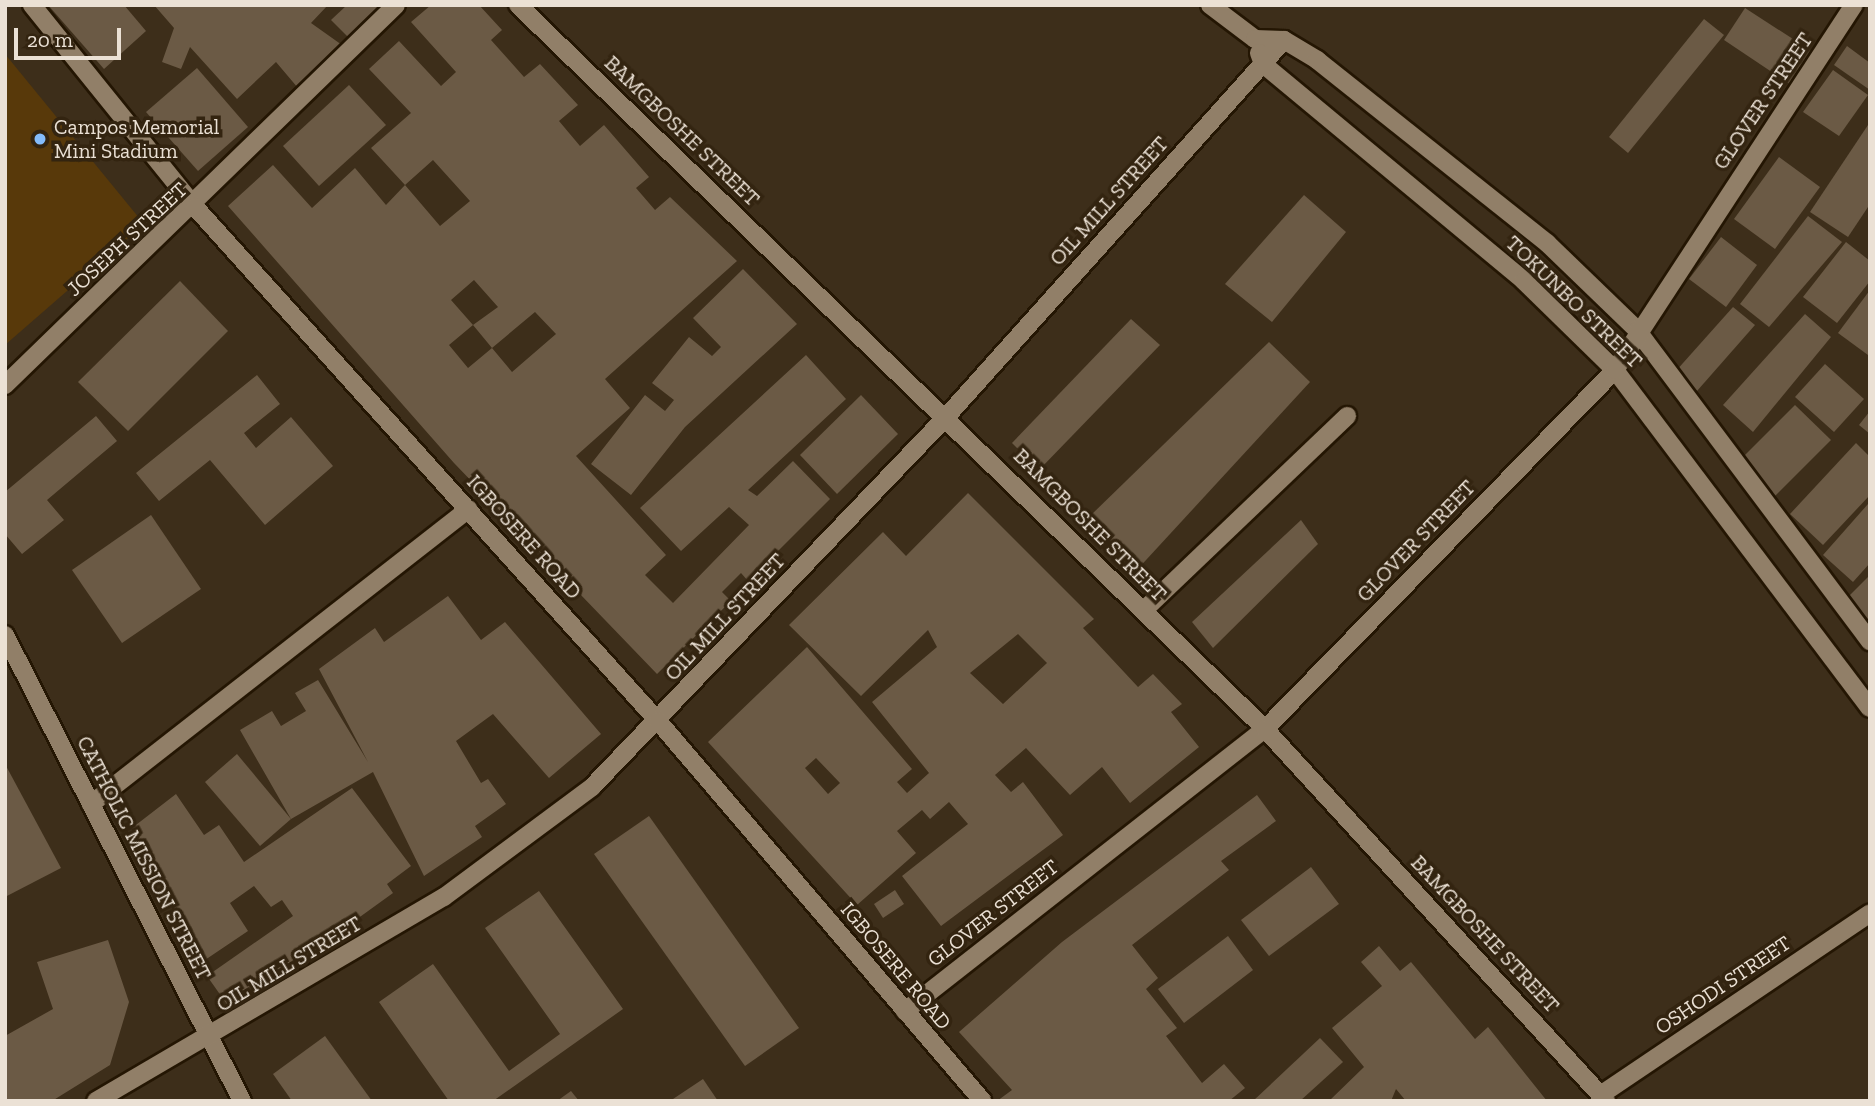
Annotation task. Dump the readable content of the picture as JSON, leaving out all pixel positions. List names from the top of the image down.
{
  "streets": {
    "street": [
      "GLOVER STREET",
      "BAMGBOSHE STREET",
      "OIL MILL STREET",
      "JOSEPH STREET",
      "TOKUNBO STREET",
      "IGBOSERE ROAD",
      "CATHOLIC MISSION STREET",
      "OSHODI STREET"
    ]
  },
  "crossings": [
    ["GLOVER STREET", "BAMGBOSHE STREET"],
    ["GLOVER STREET", "TOKUNBO STREET"],
    ["GLOVER STREET", "IGBOSERE ROAD"],
    ["BAMGBOSHE STREET", "OIL MILL STREET"],
    ["BAMGBOSHE STREET", "OSHODI STREET"],
    ["OIL MILL STREET", "TOKUNBO STREET"],
    ["OIL MILL STREET", "IGBOSERE ROAD"],
    ["OIL MILL STREET", "CATHOLIC MISSION STREET"],
    ["JOSEPH STREET", "IGBOSERE ROAD"]
  ],
  "places": ["Campos Memorial Mini Stadium"],
  "scale_bar": "20 m"
}
